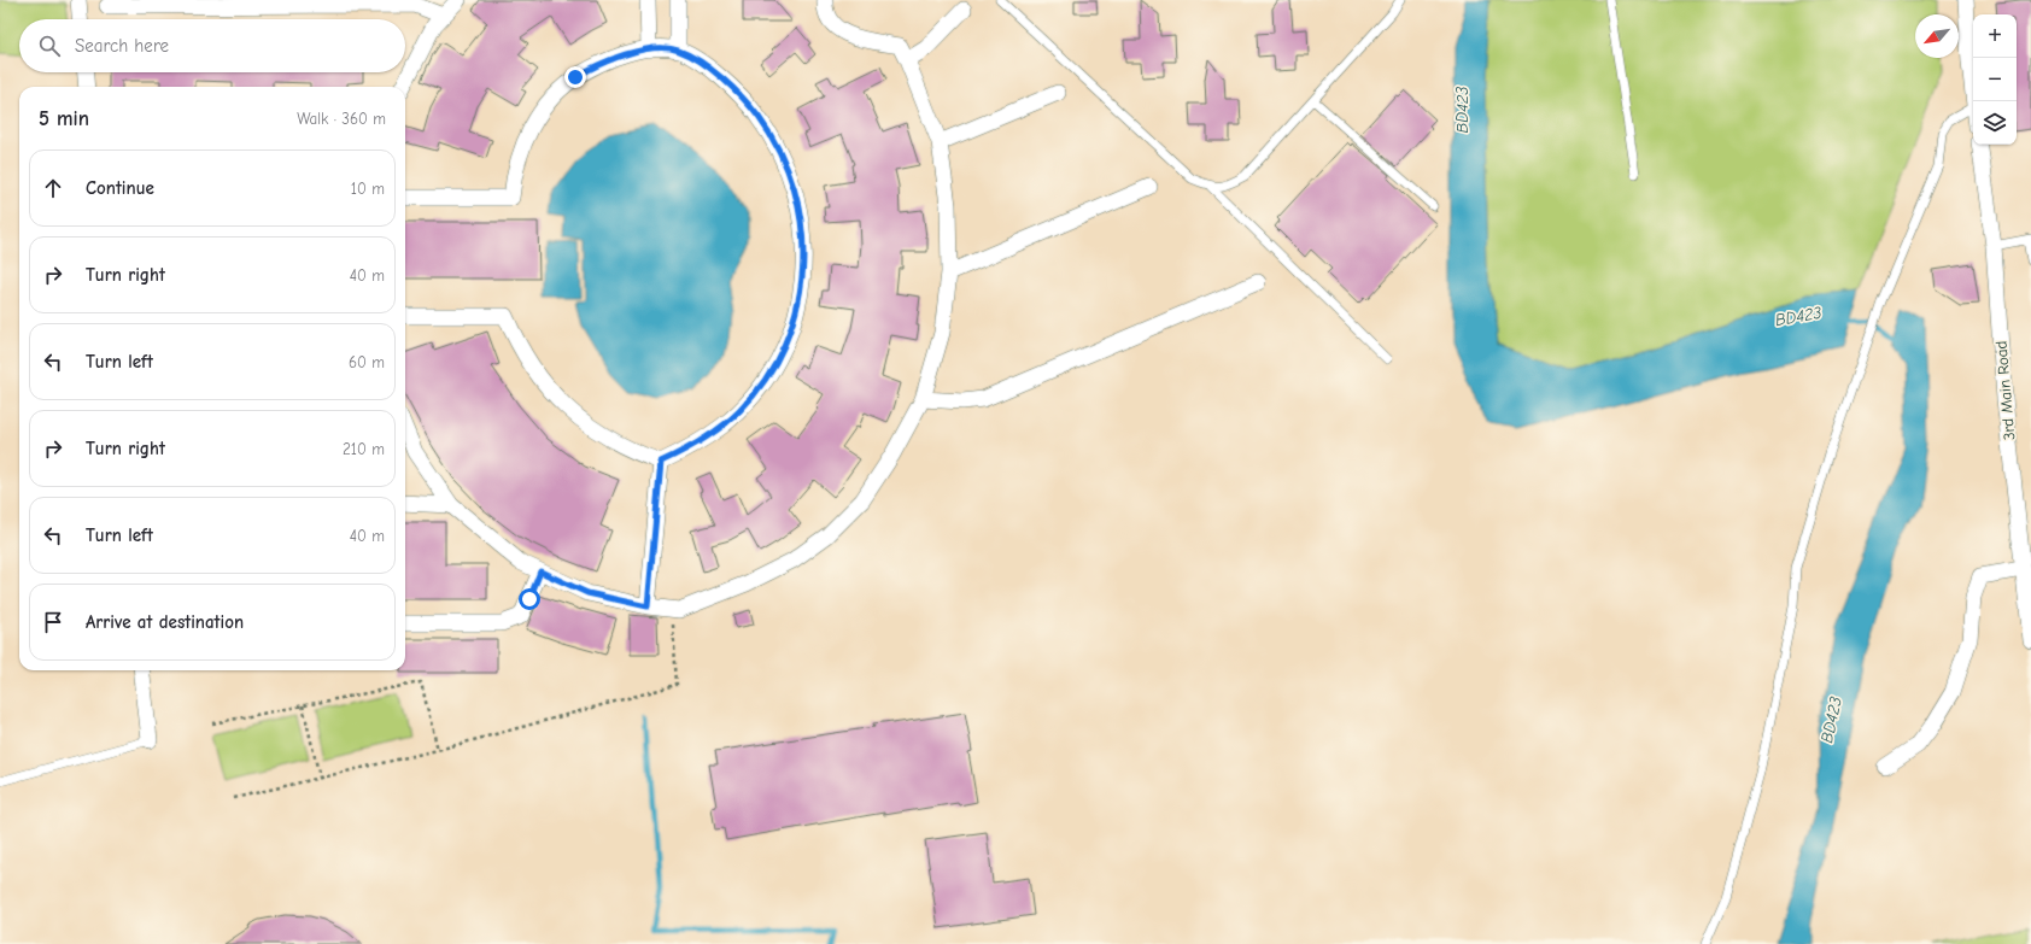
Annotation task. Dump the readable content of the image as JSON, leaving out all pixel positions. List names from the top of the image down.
{
  "streets": {
    "street": ["3rd Main Road"]
  },
  "water": ["BD423"],
  "north": "bottom left",
  "page": {
    "map_buttons": ["+", "−"],
    "search": "Search here",
    "heading": ["5 min", "Walk · 360 m"],
    "list": [
      ["Continue", "10 m"],
      ["Turn right", "40 m"],
      ["Turn left", "60 m"],
      ["Turn right", "210 m"],
      ["Turn left", "40 m"],
      "Arrive at destination"
    ]
  }
}
